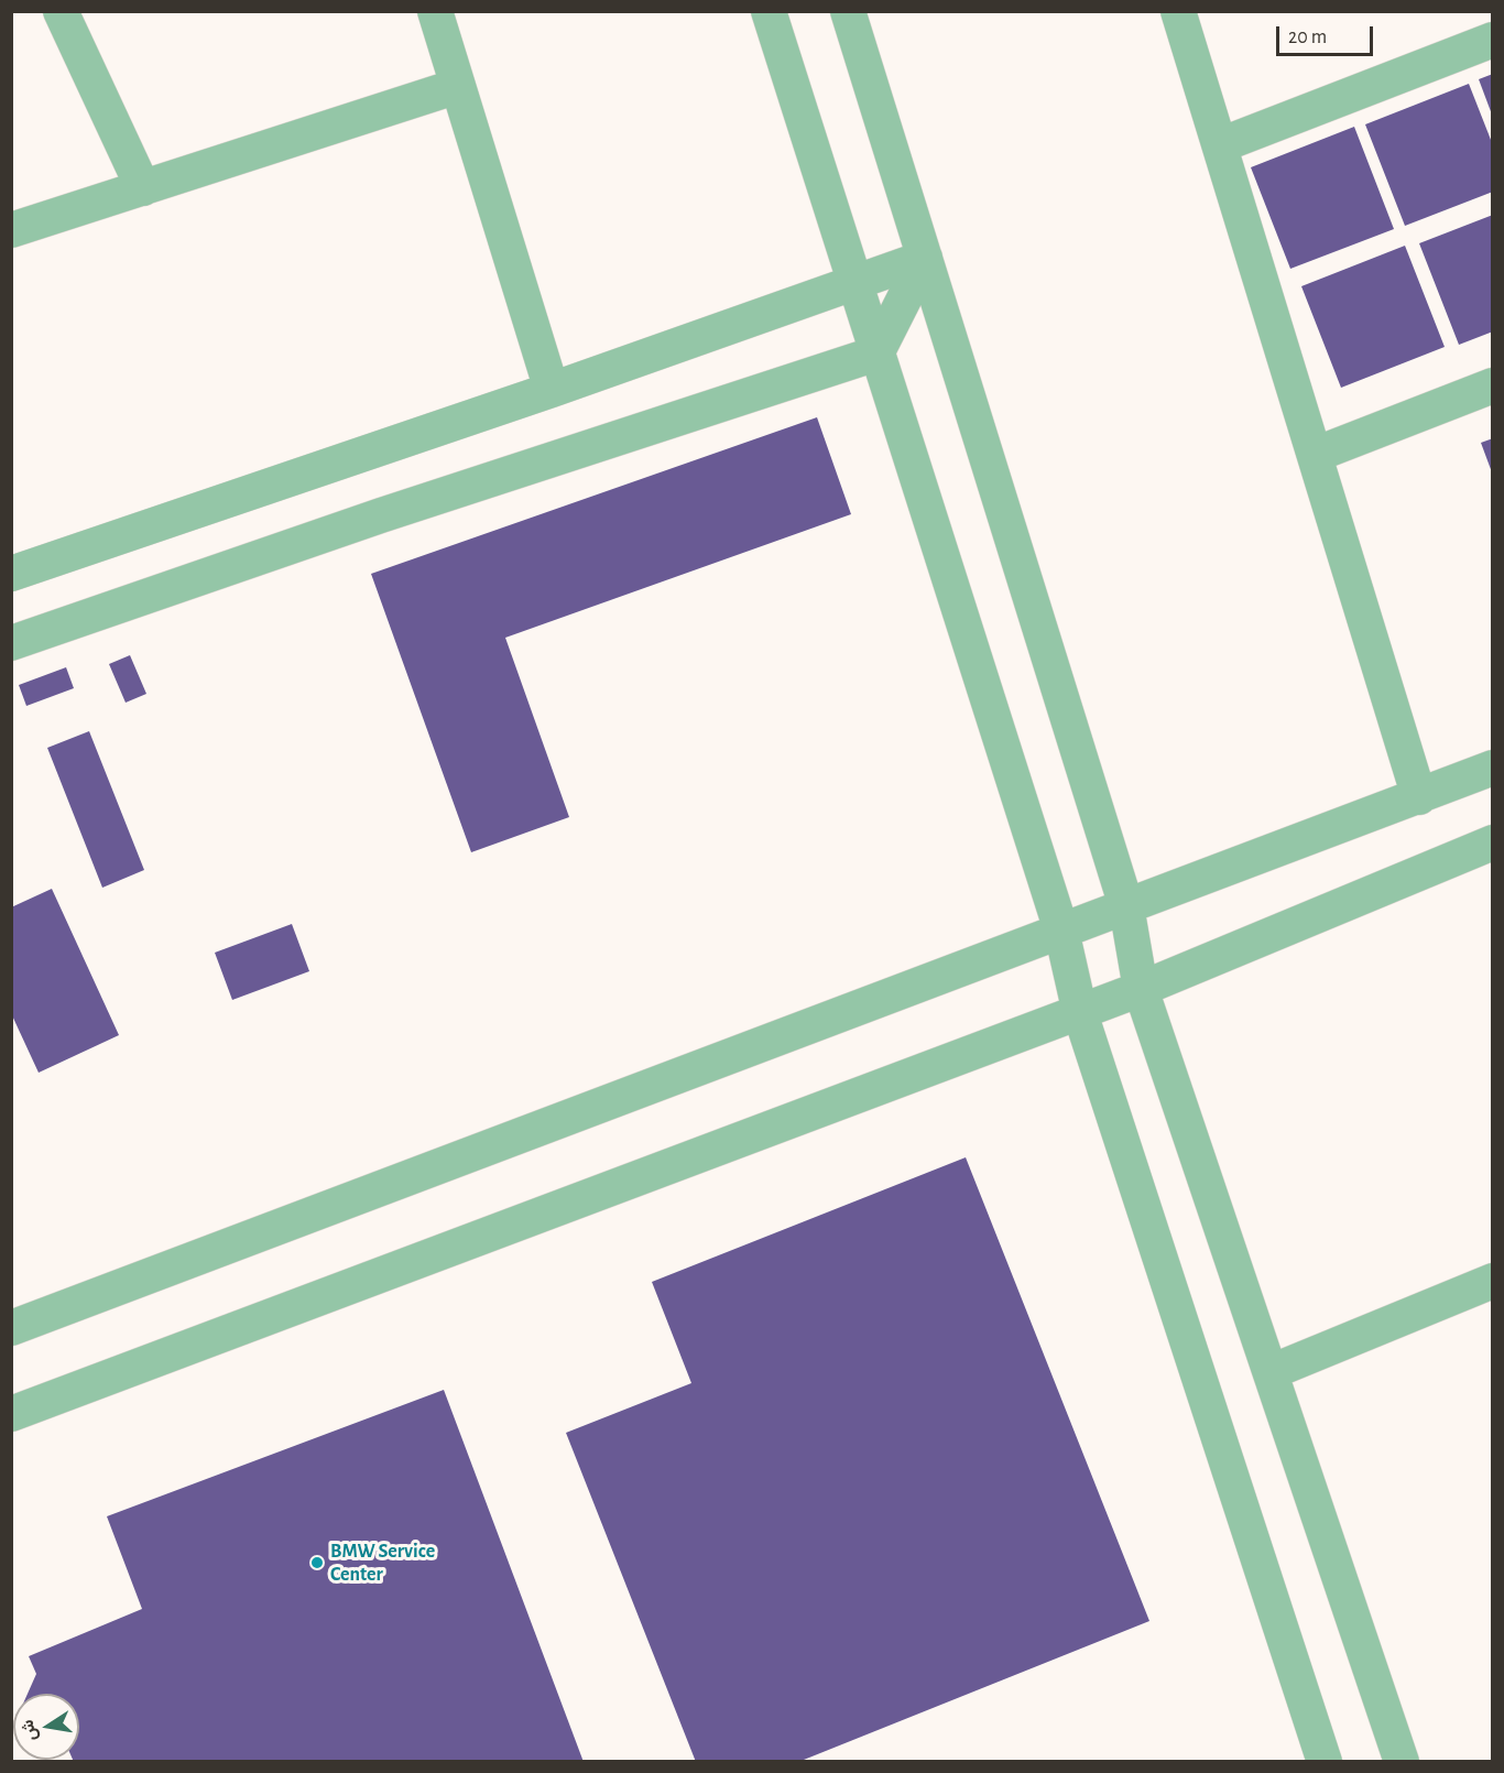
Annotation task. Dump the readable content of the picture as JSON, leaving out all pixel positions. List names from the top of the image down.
{
  "places": ["BMW Service Center"],
  "scale_bar": "20 m",
  "north": "left"
}
